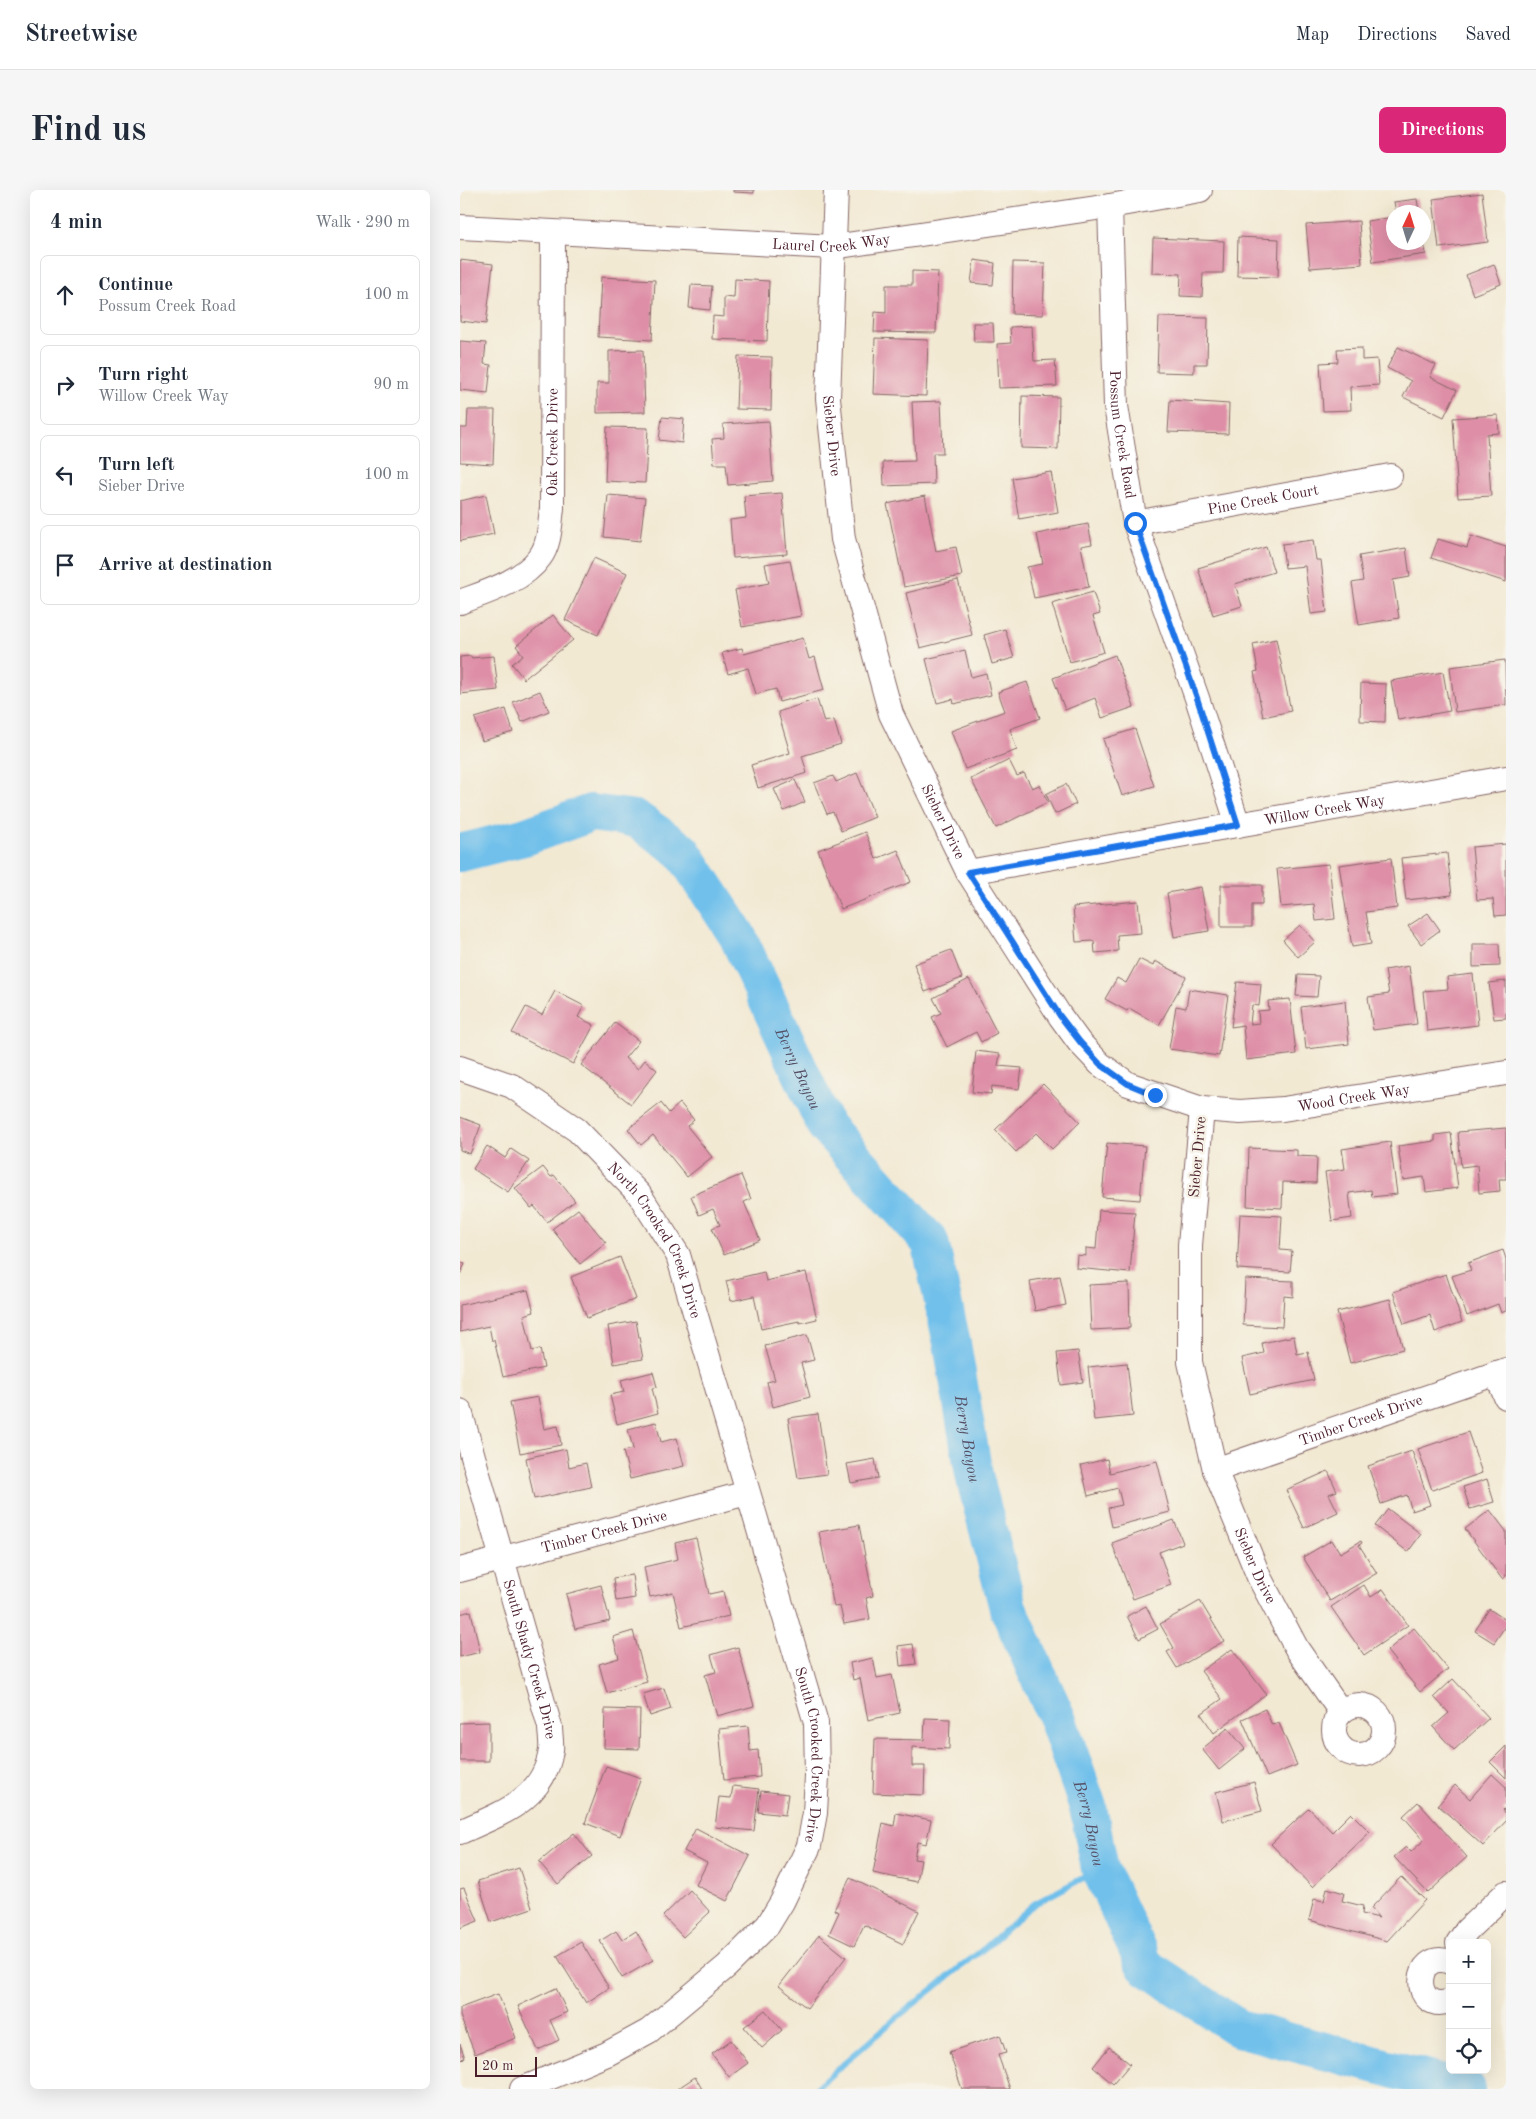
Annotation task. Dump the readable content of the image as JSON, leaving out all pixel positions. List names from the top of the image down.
{
  "streets": {
    "street": [
      "Laurel Creek Way",
      "Possum Creek Road",
      "Sieber Drive",
      "Oak Creek Drive",
      "Pine Creek Court",
      "Willow Creek Way",
      "Wood Creek Way",
      "North Crooked Creek Drive",
      "Timber Creek Drive",
      "South Shady Creek Drive",
      "South Crooked Creek Drive"
    ]
  },
  "crossings": [
    ["Laurel Creek Way", "Possum Creek Road"],
    ["Laurel Creek Way", "Sieber Drive"],
    ["Laurel Creek Way", "Oak Creek Drive"],
    ["Possum Creek Road", "Pine Creek Court"],
    ["Possum Creek Road", "Willow Creek Way"],
    ["Sieber Drive", "Willow Creek Way"],
    ["Sieber Drive", "Wood Creek Way"],
    ["Sieber Drive", "Timber Creek Drive"],
    ["North Crooked Creek Drive", "Timber Creek Drive"],
    ["North Crooked Creek Drive", "South Crooked Creek Drive"],
    ["Timber Creek Drive", "South Shady Creek Drive"],
    ["Timber Creek Drive", "South Crooked Creek Drive"]
  ],
  "water": ["Berry Bayou"],
  "scale_bar": "20 m",
  "north": "top",
  "page": {
    "header": "Streetwise",
    "nav": ["Map", "Directions", "Saved"],
    "buttons": "Directions",
    "title": "Find us",
    "heading": ["4 min", "Walk · 290 m"],
    "list": [
      ["Continue", "Possum Creek Road", "100 m"],
      ["Turn right", "Willow Creek Way", "90 m"],
      ["Turn left", "Sieber Drive", "100 m"],
      "Arrive at destination"
    ],
    "map_buttons": ["+", "−"],
    "scale": "20 m"
  }
}
